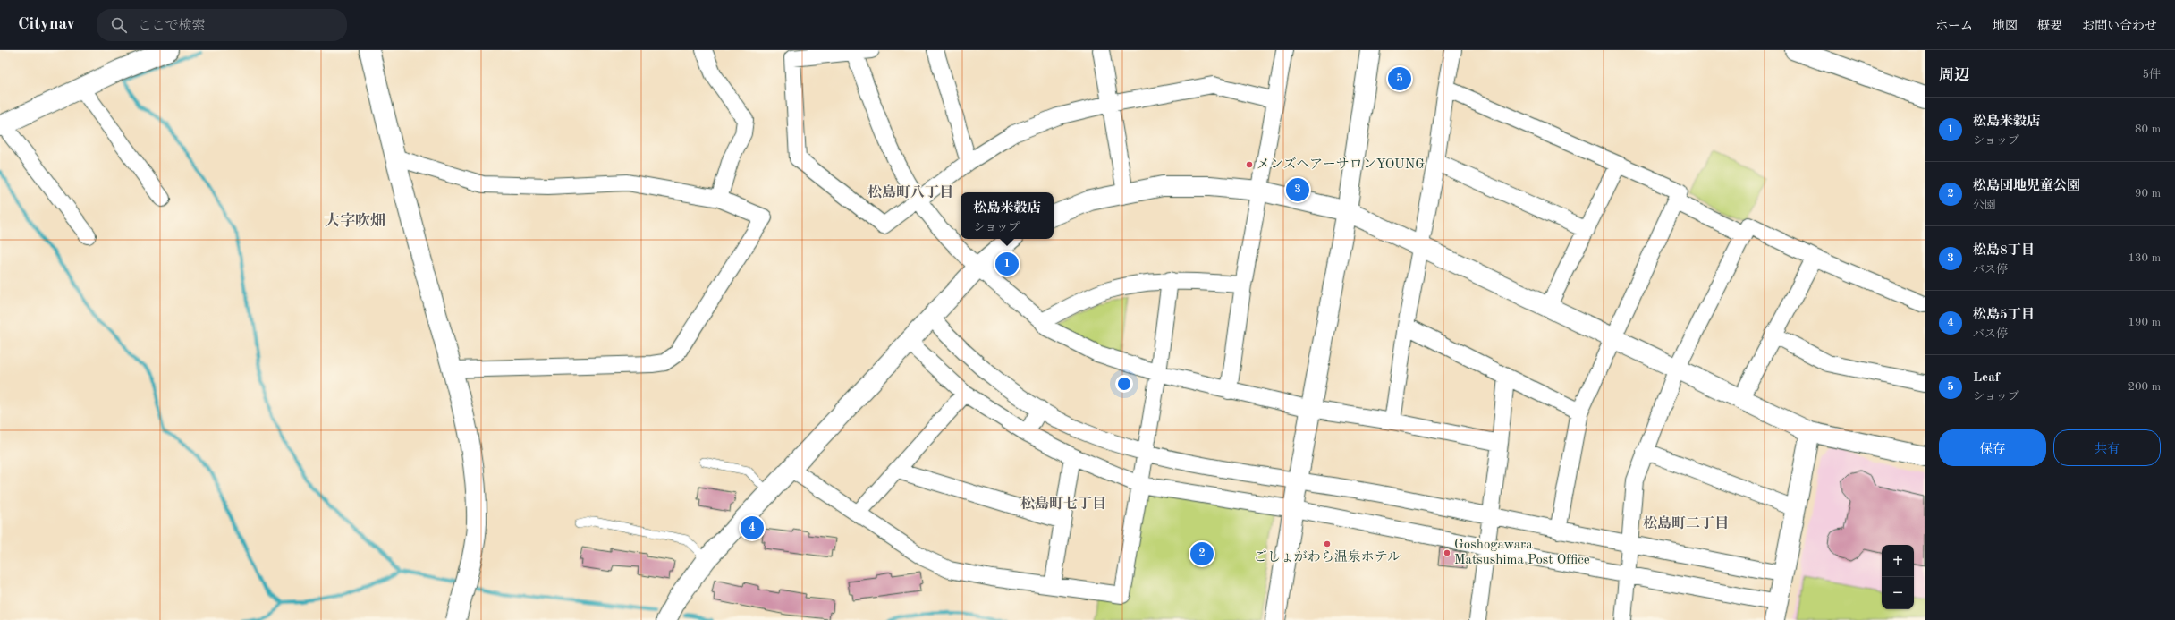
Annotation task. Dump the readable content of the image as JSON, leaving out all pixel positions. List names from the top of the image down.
{
  "districts": [
    "松島町八丁目",
    "大字吹畑",
    "松島町七丁目",
    "松島町二丁目"
  ],
  "places": ["メンズヘアーサロンYOUNG", "ごしょがわら温泉ホテル", "Goshogawara Matsushima Post Office"],
  "page": {
    "header": "Citynav",
    "search": "ここで検索",
    "nav": [
      "ホーム",
      "地図",
      "概要",
      "お問い合わせ"
    ],
    "heading": ["周辺", "5件"],
    "pins": [
      "5",
      "3",
      "1",
      "4",
      "2"
    ],
    "list": [
      {
        "mark": "1",
        "name": "松島米穀店",
        "note": "ショップ",
        "value": "80 m"
      },
      {
        "mark": "2",
        "name": "松島団地児童公園",
        "note": "公園",
        "value": "90 m"
      },
      {
        "mark": "3",
        "name": "松島8丁目",
        "note": "バス停",
        "value": "130 m"
      },
      {
        "mark": "4",
        "name": "松島5丁目",
        "note": "バス停",
        "value": "190 m"
      },
      {
        "mark": "5",
        "name": "Leaf",
        "note": "ショップ",
        "value": "200 m"
      }
    ],
    "popup": ["松島米穀店", "ショップ"],
    "buttons": ["保存", "共有"],
    "map_buttons": ["+", "−"]
  }
}
